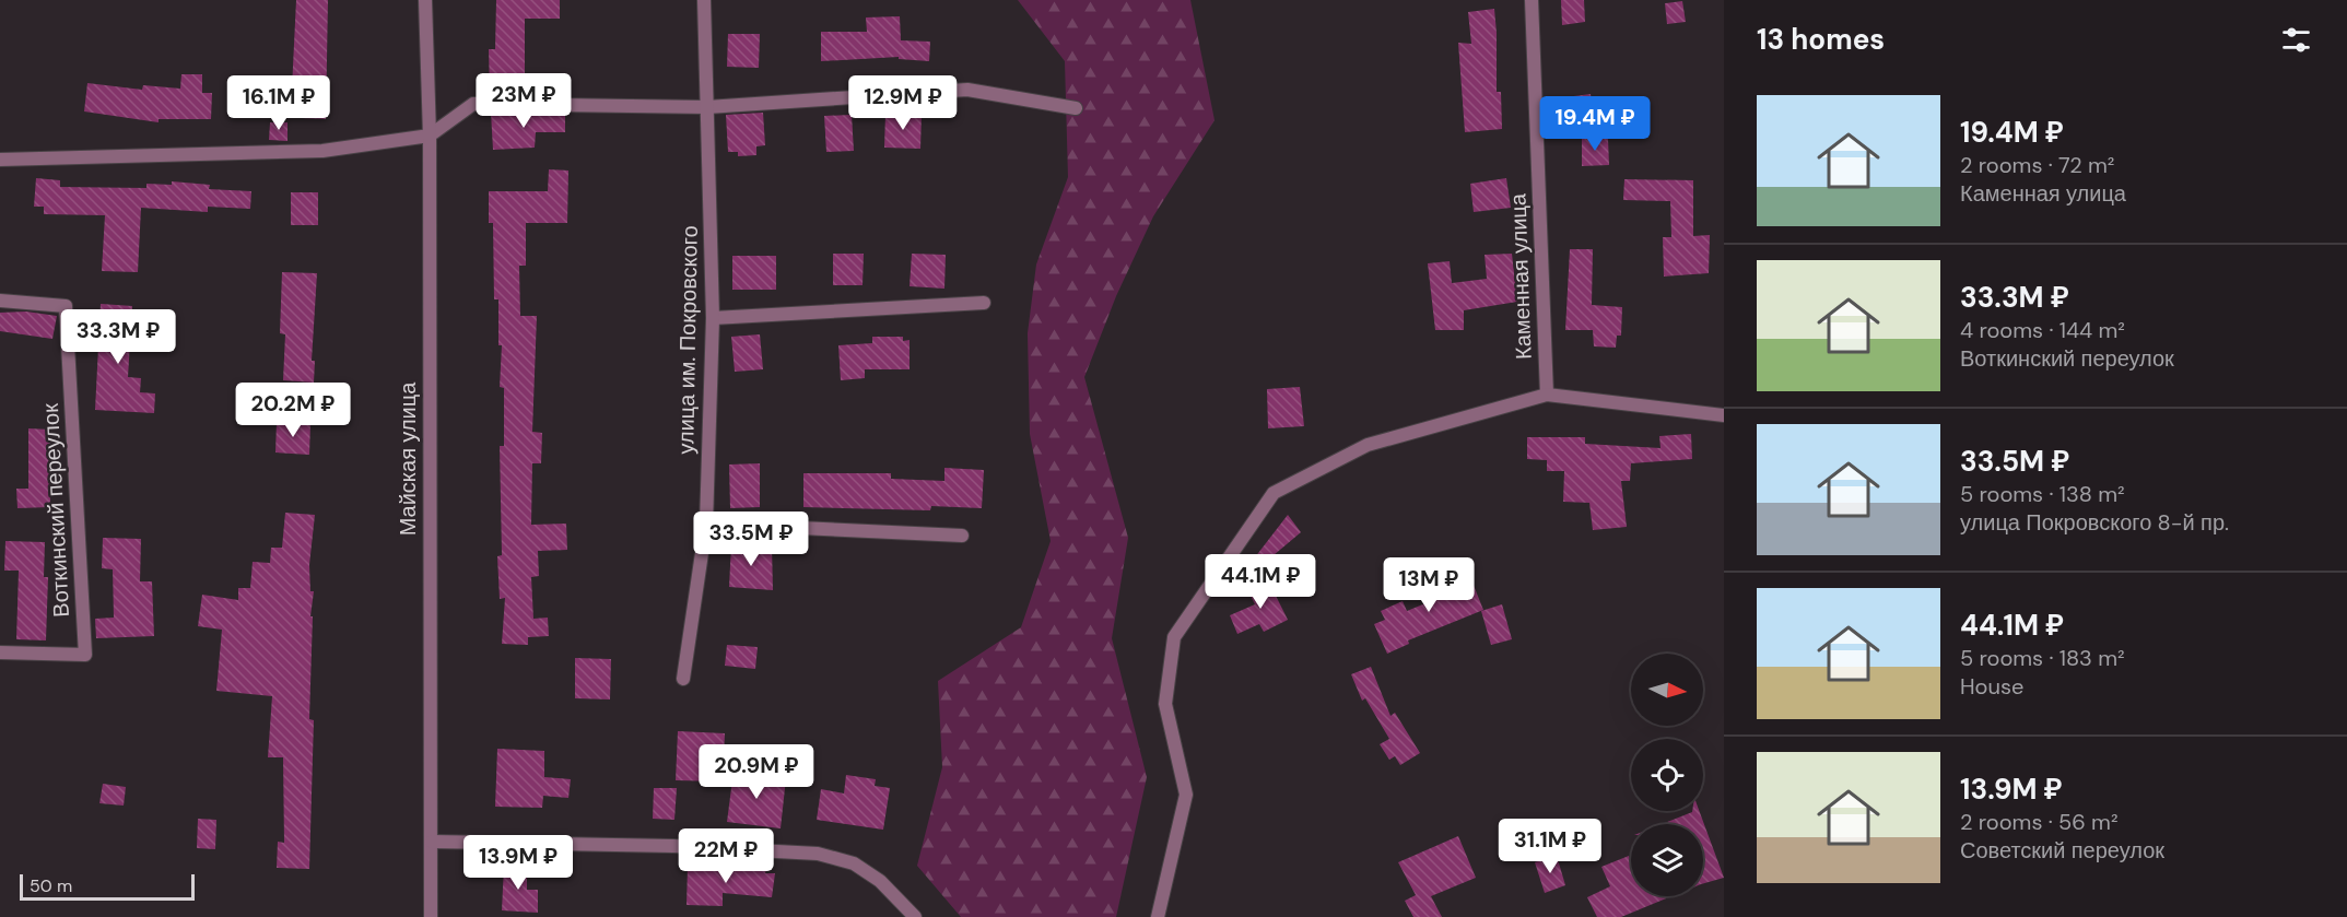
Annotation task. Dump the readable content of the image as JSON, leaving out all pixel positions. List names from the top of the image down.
{
  "streets": {
    "street": [
      "Каменная улица",
      "улица им. Покровского",
      "Майская улица",
      "Воткинский переулок"
    ]
  },
  "scale_bar": "50 m",
  "north": "right",
  "page": {
    "heading": "13 homes",
    "price": [
      "23M ₽",
      "16.1M ₽",
      "12.9M ₽",
      "19.4M ₽",
      "33.3M ₽",
      "20.2M ₽",
      "33.5M ₽",
      "44.1M ₽",
      "13M ₽",
      "20.9M ₽",
      "31.1M ₽",
      "22M ₽",
      "13.9M ₽"
    ],
    "list": [
      {
        "name": "19.4M ₽",
        "note": "2 rooms · 72 m² · Каменная улица"
      },
      {
        "name": "33.3M ₽",
        "note": "4 rooms · 144 m² · Воткинский переулок"
      },
      {
        "name": "33.5M ₽",
        "note": "5 rooms · 138 m² · улица Покровского 8-й пр."
      },
      {
        "name": "44.1M ₽",
        "note": "5 rooms · 183 m² · House"
      },
      {
        "name": "13.9M ₽",
        "note": "2 rooms · 56 m² · Советский переулок"
      }
    ],
    "scale": "50 m"
  }
}
